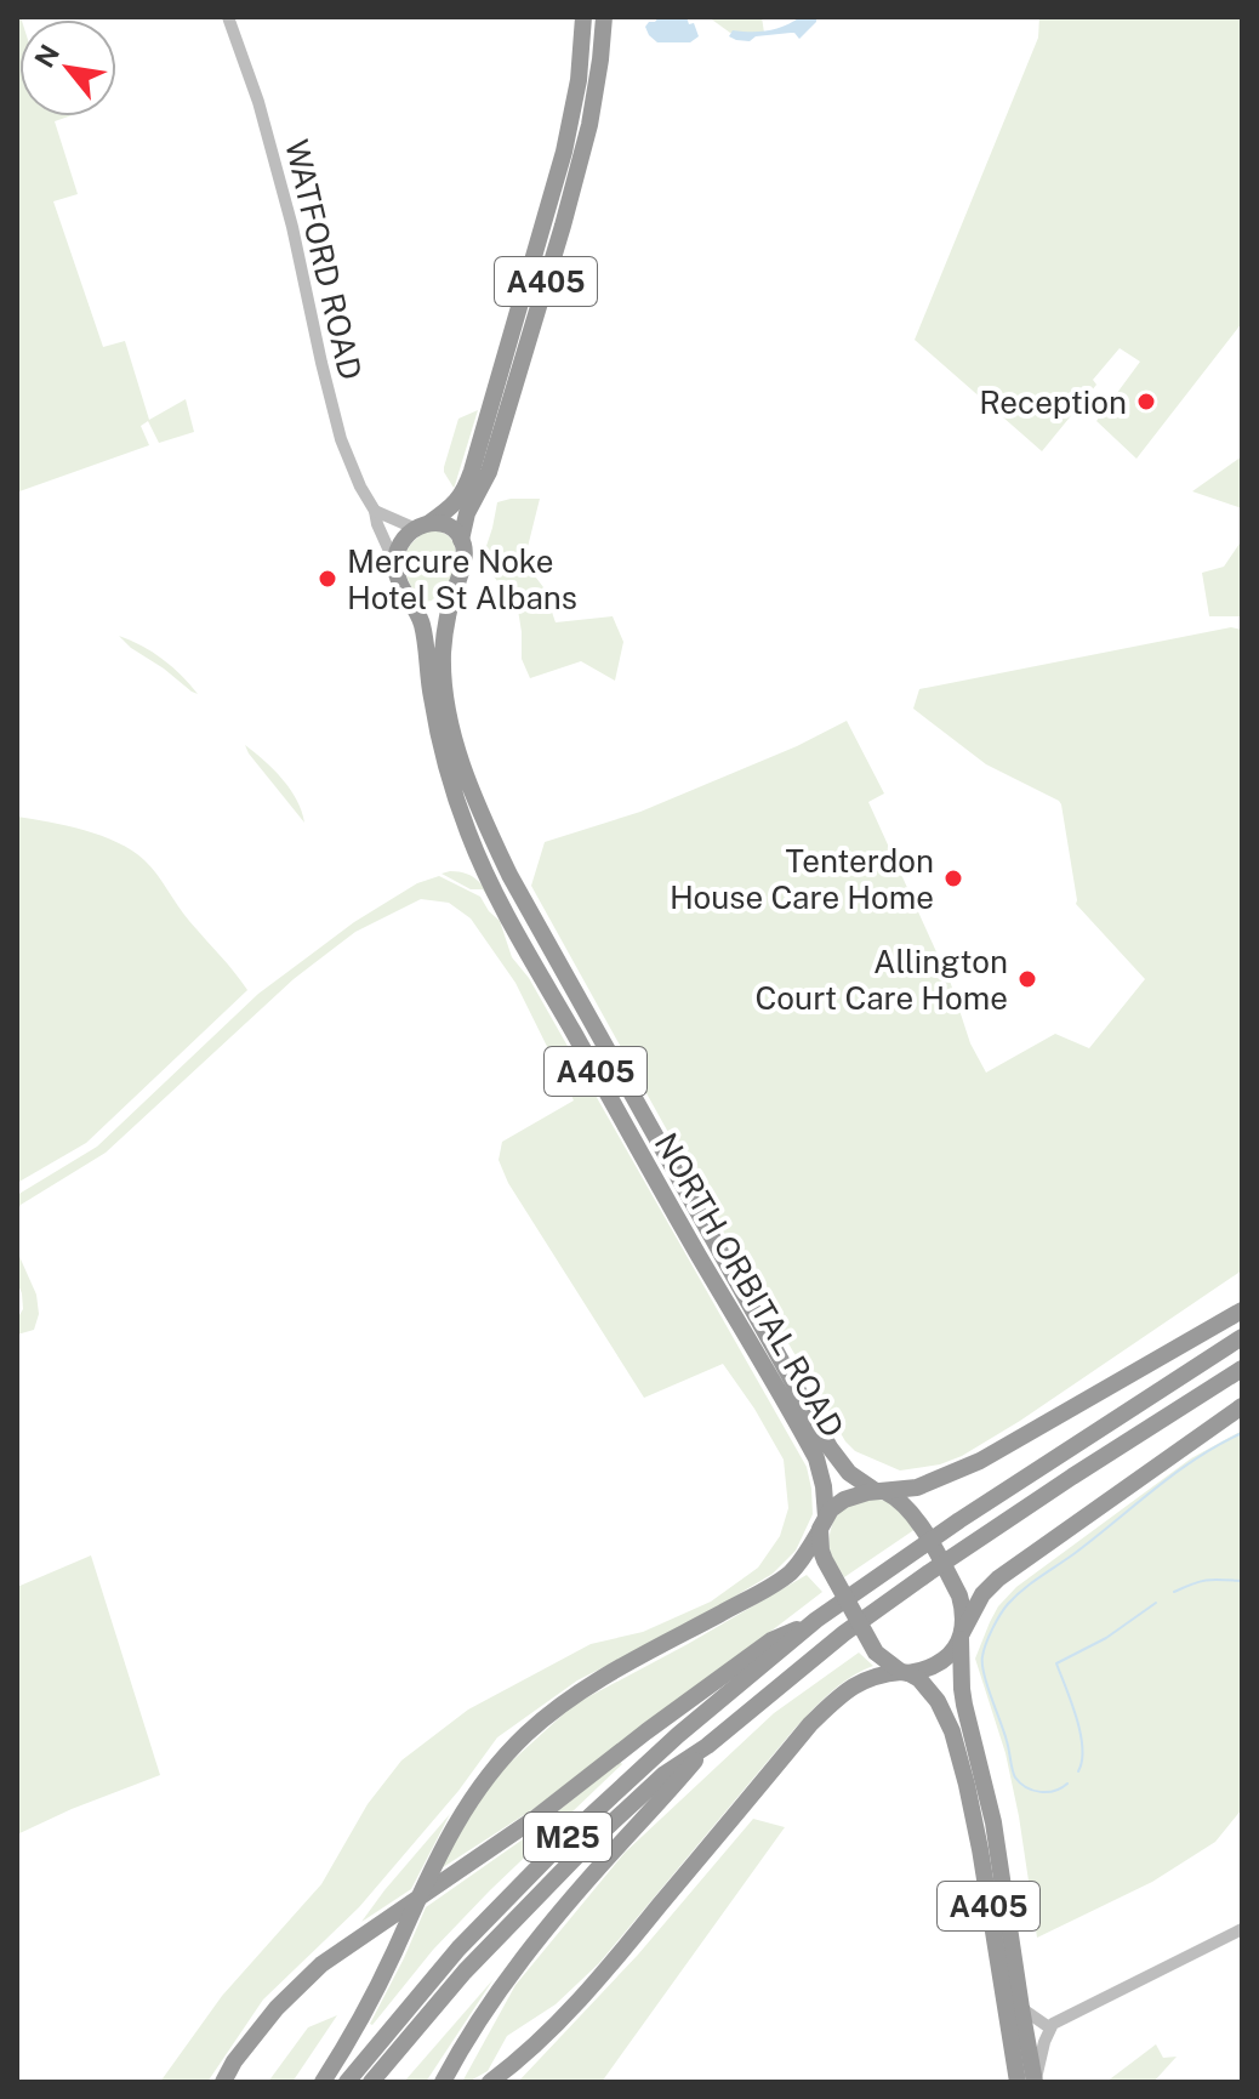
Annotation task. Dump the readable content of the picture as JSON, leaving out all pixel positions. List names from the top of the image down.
{
  "streets": {
    "highway": ["A405", "NORTH ORBITAL ROAD", "M25"],
    "main road": ["WATFORD ROAD"]
  },
  "crossings": [
    ["WATFORD ROAD", "A405"],
    ["WATFORD ROAD", "NORTH ORBITAL ROAD"],
    ["A405", "NORTH ORBITAL ROAD"]
  ],
  "places": [
    "Reception",
    "Mercure Noke Hotel St Albans",
    "Tenterdon House Care Home",
    "Allington Court Care Home"
  ],
  "north": "top left"
}
